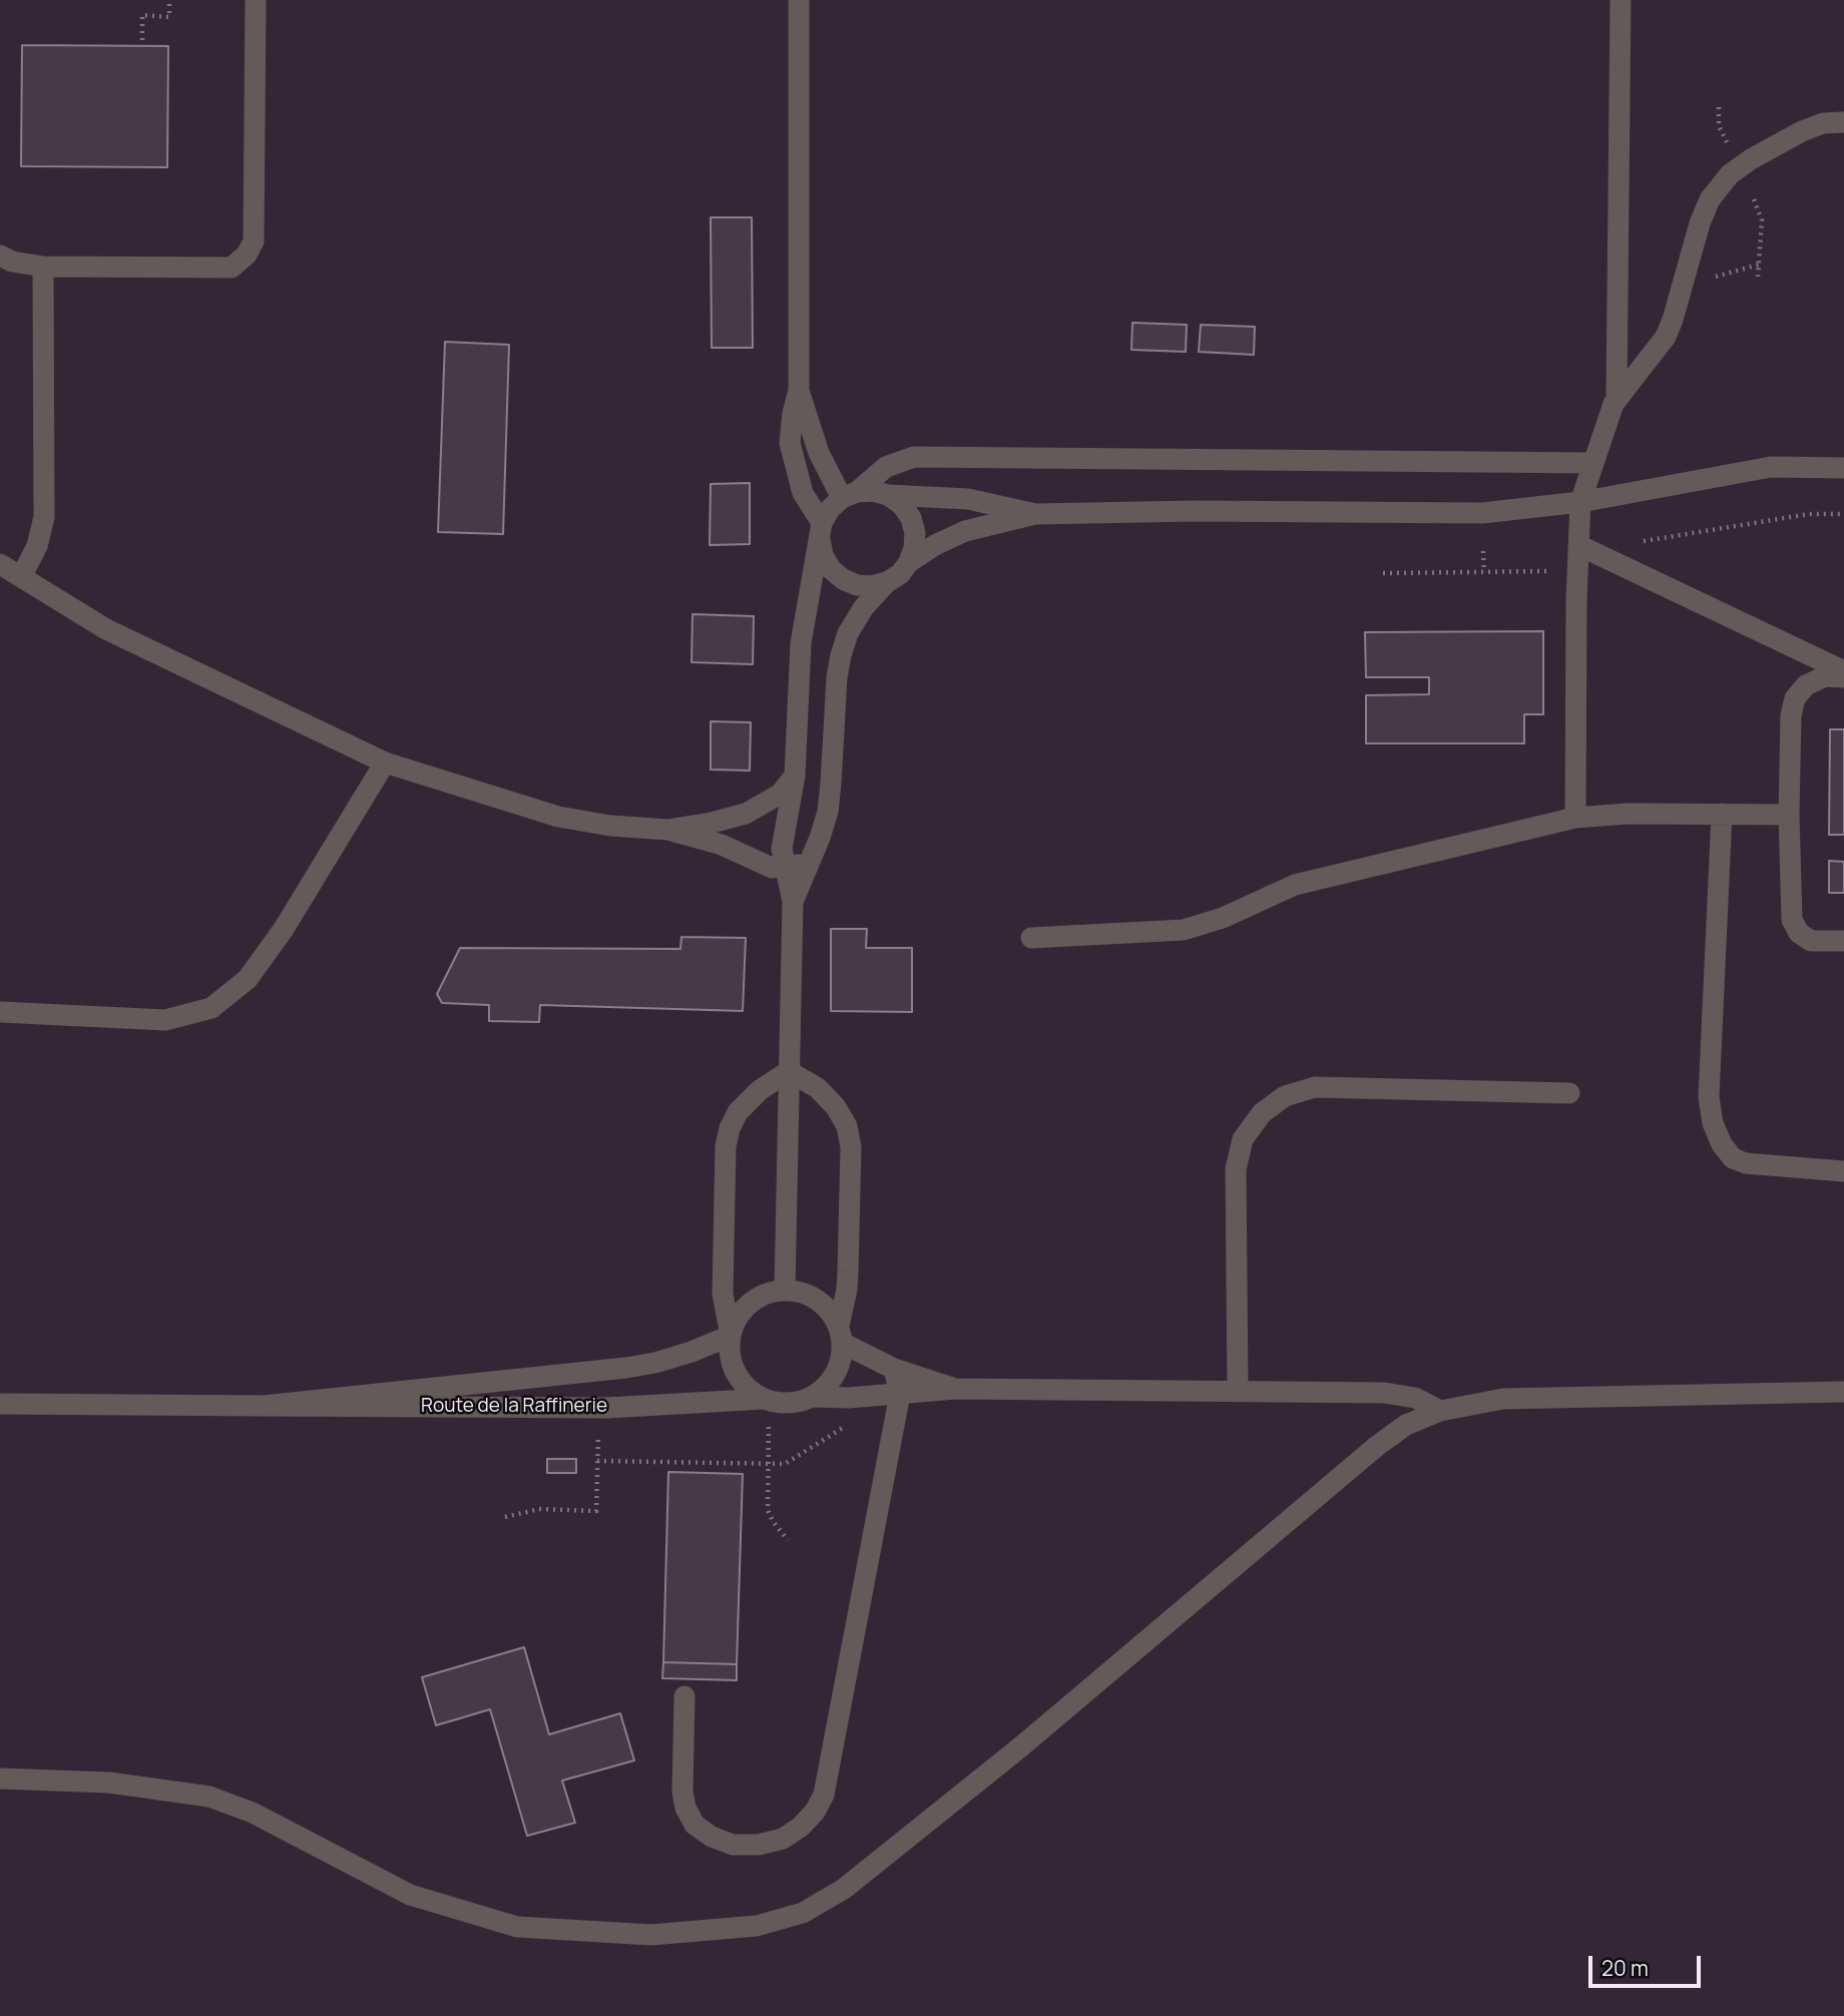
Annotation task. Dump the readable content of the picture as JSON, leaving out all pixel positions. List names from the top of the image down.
{
  "streets": {
    "street": ["Route de la Raffinerie"]
  },
  "scale_bar": "20 m"
}
